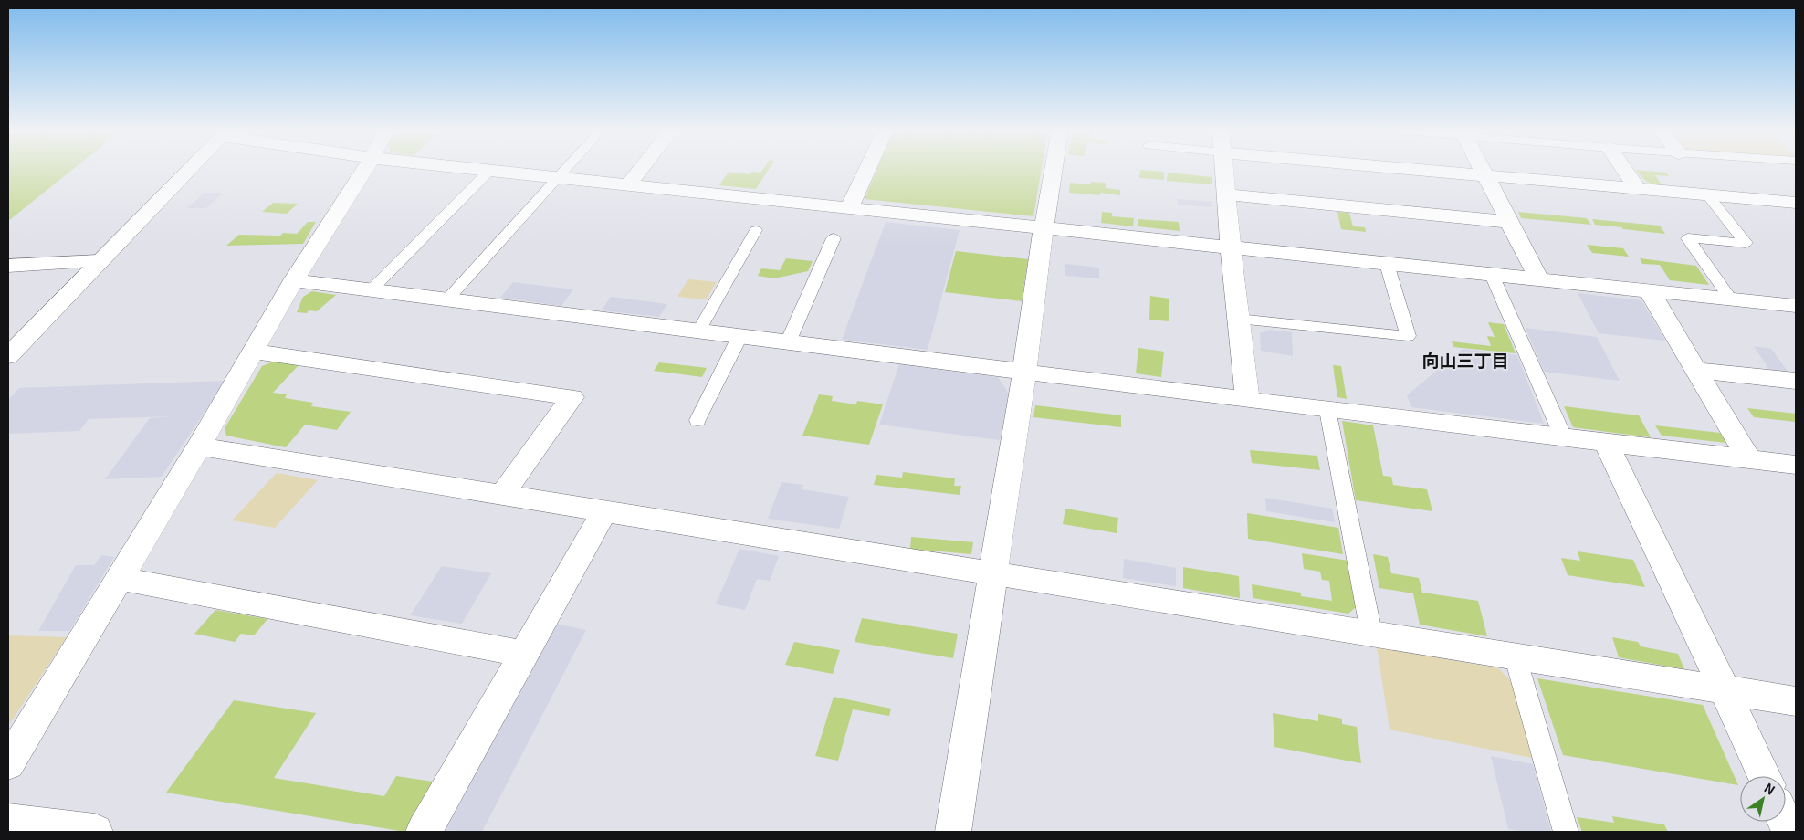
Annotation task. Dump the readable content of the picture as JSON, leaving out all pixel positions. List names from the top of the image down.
{
  "districts": ["向山三丁目"],
  "north": "top right"
}
